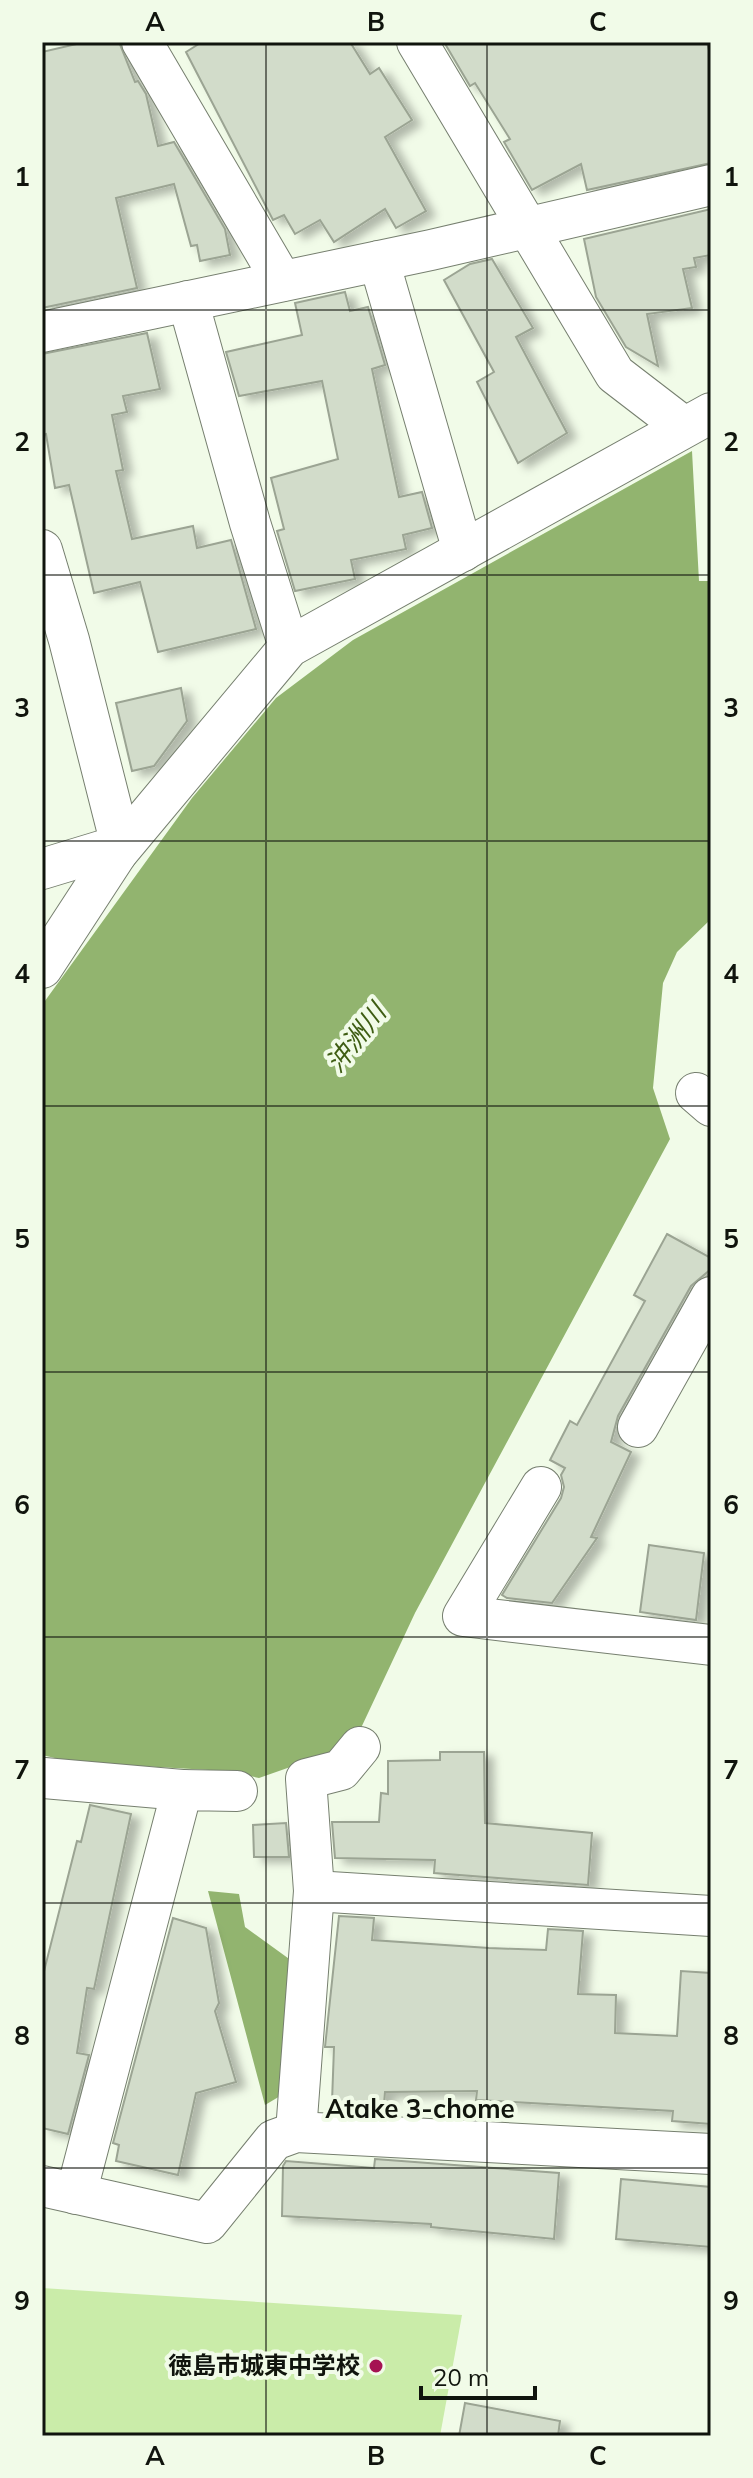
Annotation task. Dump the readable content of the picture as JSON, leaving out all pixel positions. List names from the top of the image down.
{
  "districts": ["Atake 3-chome"],
  "water": ["沖洲川"],
  "places": ["徳島市城東中学校"],
  "scale_bar": "20 m",
  "grid": {
    "columns": ["A", "B", "C"],
    "rows": [
      "1",
      "2",
      "3",
      "4",
      "5",
      "6",
      "7",
      "8",
      "9"
    ]
  }
}
